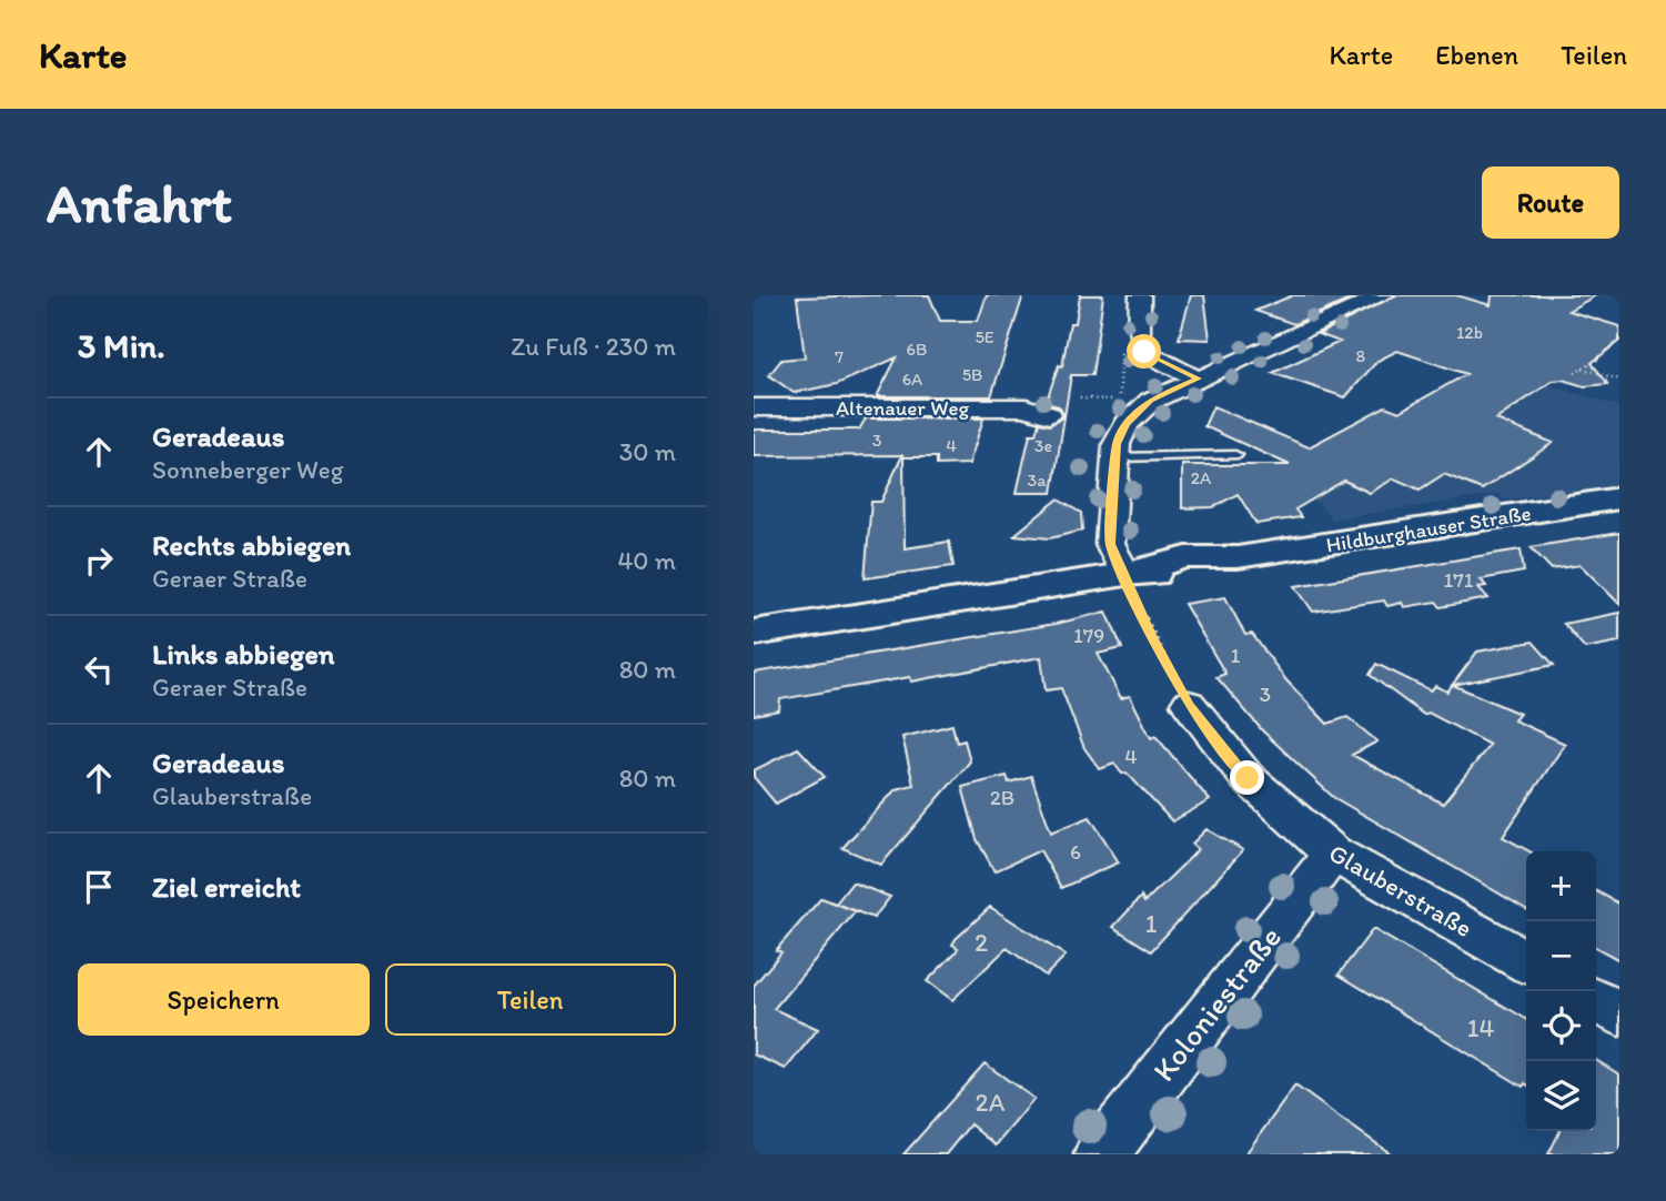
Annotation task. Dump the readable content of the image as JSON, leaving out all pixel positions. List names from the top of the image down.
{
  "streets": {
    "main road": ["Hildburghauser Straße"],
    "street": ["Altenauer Weg", "Glauberstraße", "Koloniestraße"]
  },
  "crossings": [
    ["Glauberstraße", "Koloniestraße"]
  ],
  "house_numbers": [
    "12b",
    "5E",
    "6B",
    "8",
    "7",
    "5B",
    "6A",
    "3",
    "4",
    "3e",
    "2A",
    "3a",
    "171",
    "179",
    "1",
    "3",
    "4",
    "2B",
    "6",
    "1",
    "2",
    "14",
    "2A"
  ],
  "page": {
    "header": "Karte",
    "nav": ["Karte", "Ebenen", "Teilen"],
    "buttons": [
      "Route",
      ["Speichern", "Teilen"]
    ],
    "title": "Anfahrt",
    "heading": ["3 Min.", "Zu Fuß · 230 m"],
    "list": [
      ["Geradeaus", "Sonneberger Weg", "30 m"],
      ["Rechts abbiegen", "Geraer Straße", "40 m"],
      ["Links abbiegen", "Geraer Straße", "80 m"],
      ["Geradeaus", "Glauberstraße", "80 m"],
      "Ziel erreicht"
    ],
    "map_buttons": ["+", "−"]
  }
}
